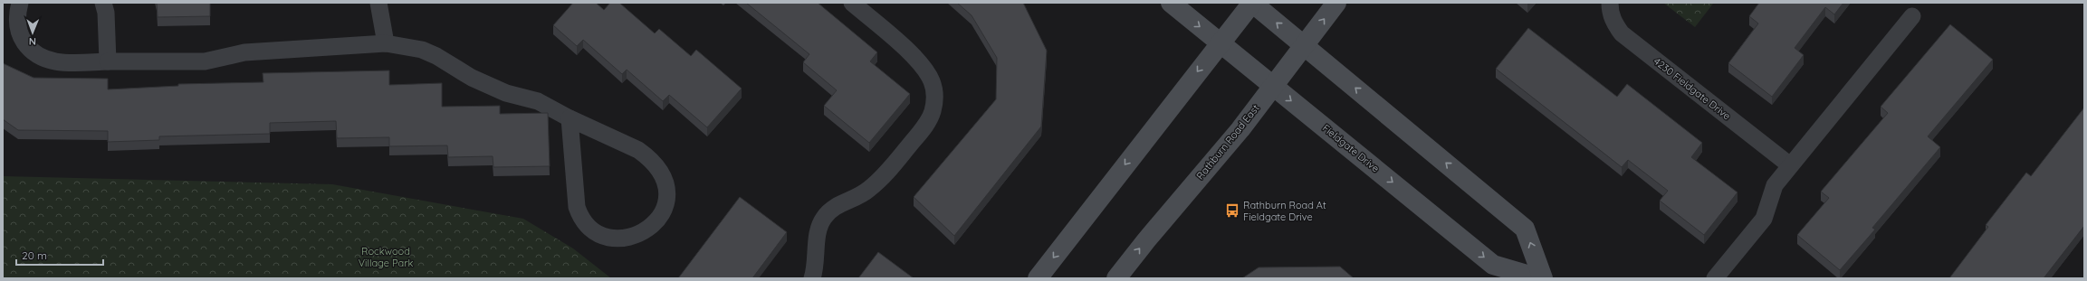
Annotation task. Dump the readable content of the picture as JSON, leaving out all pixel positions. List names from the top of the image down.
{
  "streets": {
    "street": ["Rathburn Road East", "Fieldgate Drive"],
    "lane": ["4230 Fieldgate Drive"]
  },
  "crossings": [
    ["Rathburn Road East", "Fieldgate Drive"]
  ],
  "parks": ["Rockwood Village Park"],
  "places": {
    "bus stop": ["Rathburn Road At Fieldgate Drive"]
  },
  "scale_bar": "20 m",
  "north": "bottom"
}
